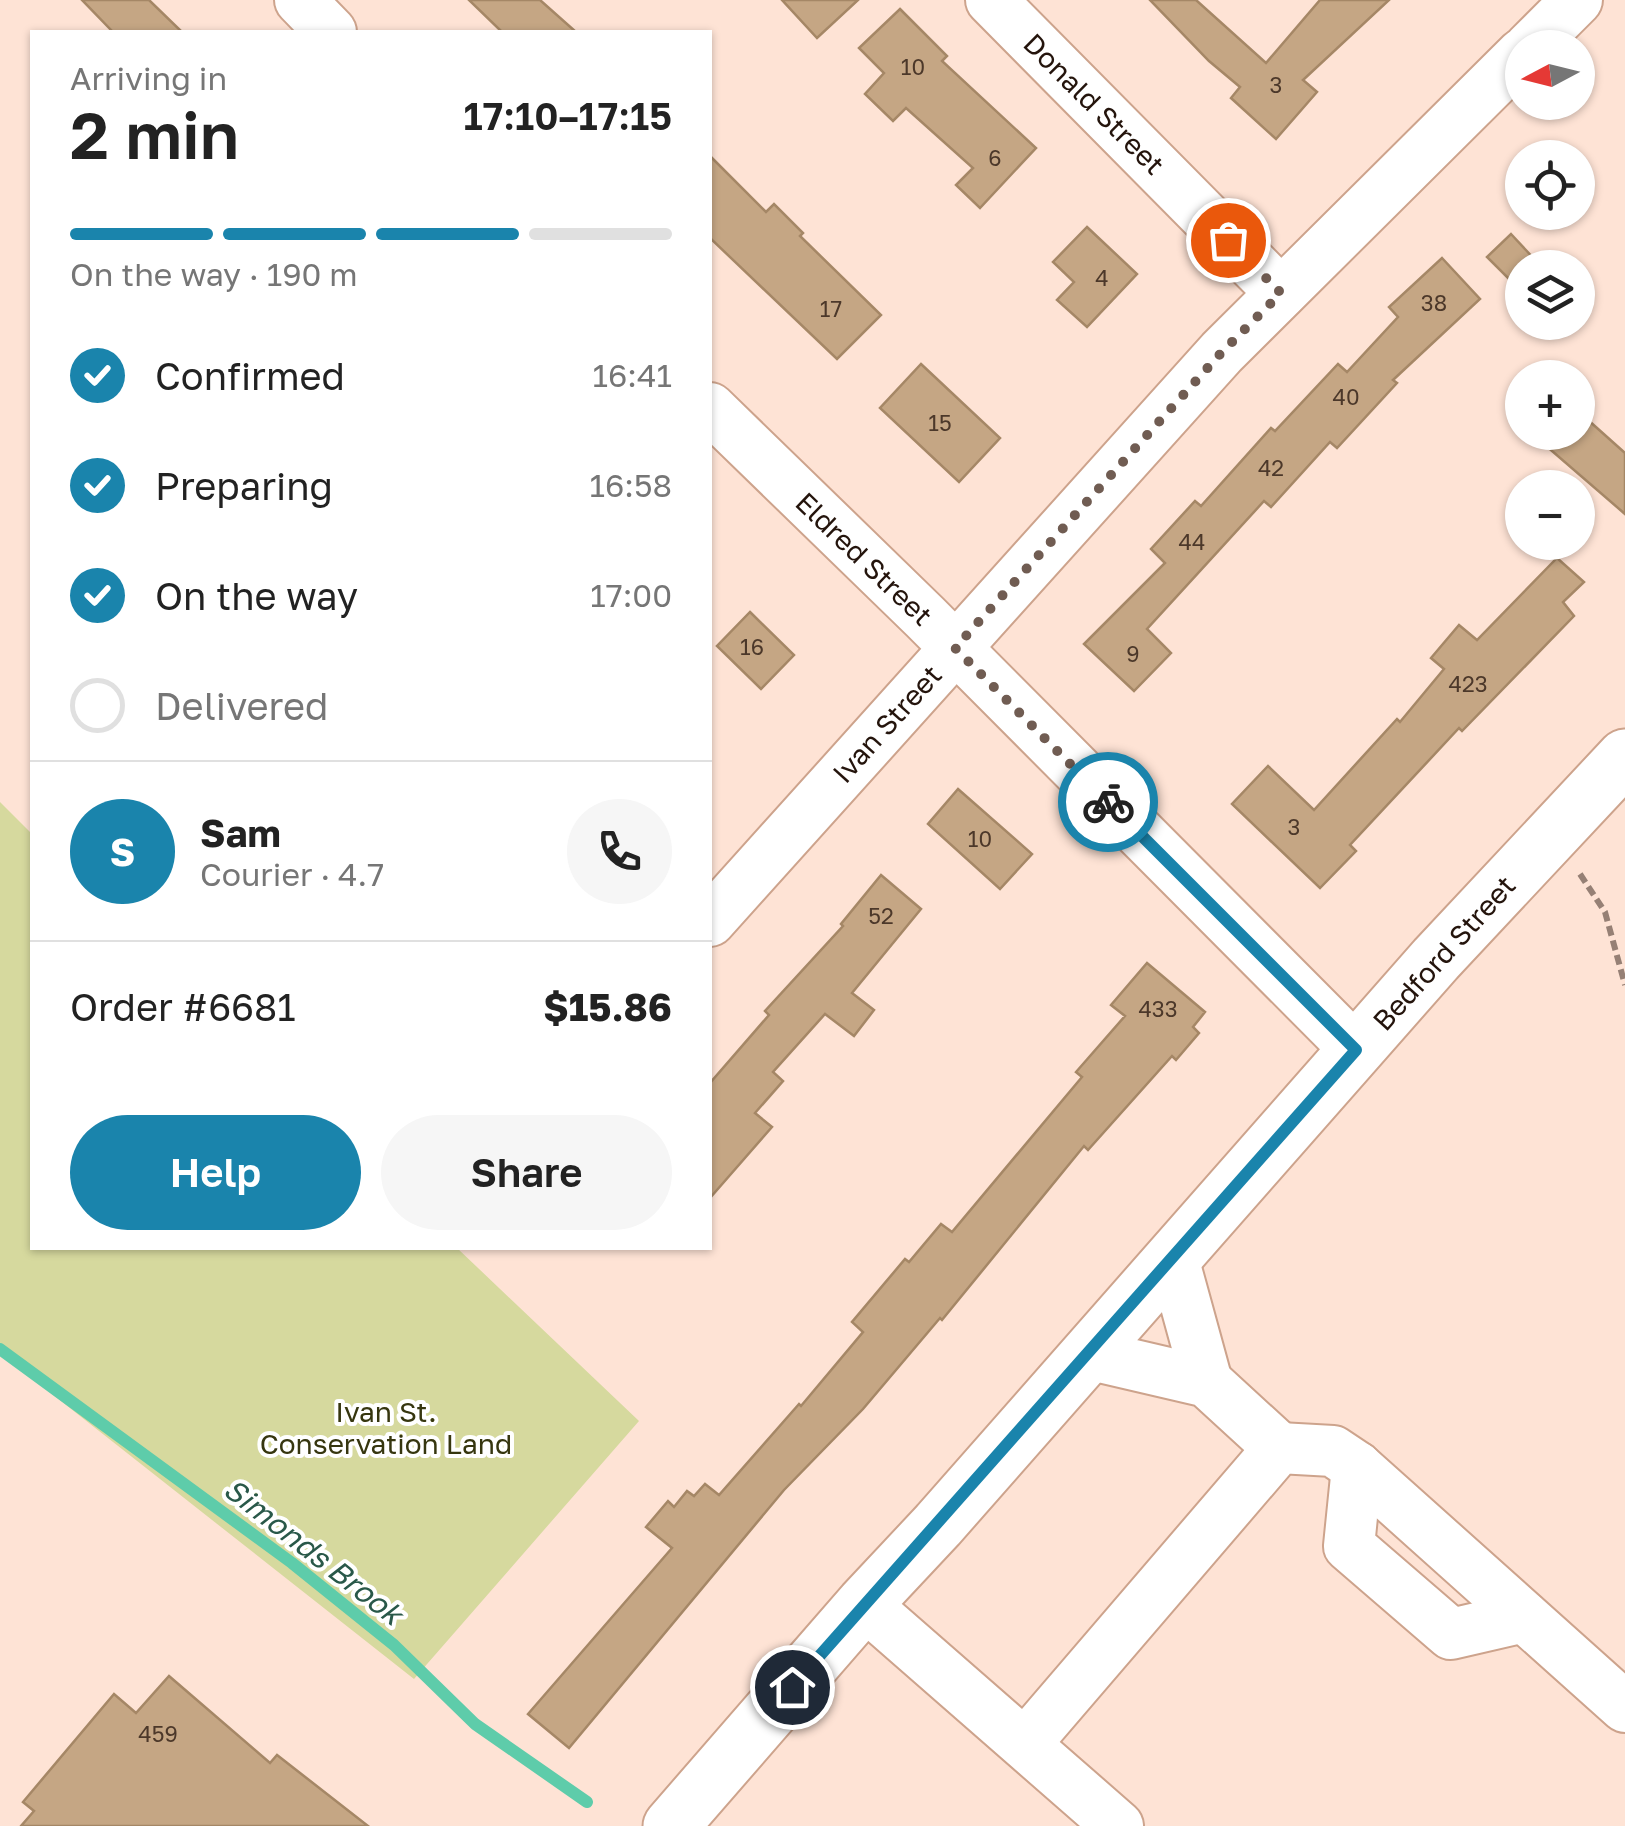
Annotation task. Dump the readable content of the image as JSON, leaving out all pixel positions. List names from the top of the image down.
{
  "streets": {
    "main road": ["Bedford Street"],
    "street": ["Donald Street", "Eldred Street", "Ivan Street"]
  },
  "crossings": [
    ["Donald Street", "Ivan Street"],
    ["Eldred Street", "Ivan Street"],
    ["Eldred Street", "Bedford Street"]
  ],
  "water": ["Simonds Brook"],
  "parks": ["Ivan St. Conservation Land"],
  "house_numbers": [
    "10",
    "3",
    "6",
    "4",
    "38",
    "17",
    "40",
    "15",
    "42",
    "44",
    "16",
    "9",
    "423",
    "3",
    "10",
    "52",
    "433",
    "459"
  ],
  "north": "left",
  "page": {
    "map_buttons": ["+", "−"],
    "heading": ["2 min", "Arriving in", "17:10–17:15"],
    "panel": [
      "Sam",
      "Courier · 4.7",
      "Order #6681",
      "$15.86"
    ],
    "bar": "On the way · 190 m",
    "list": [
      ["Confirmed", "16:41"],
      ["Preparing", "16:58"],
      ["On the way", "17:00"],
      "Delivered"
    ],
    "round": "S",
    "buttons": ["Help", "Share"]
  }
}
